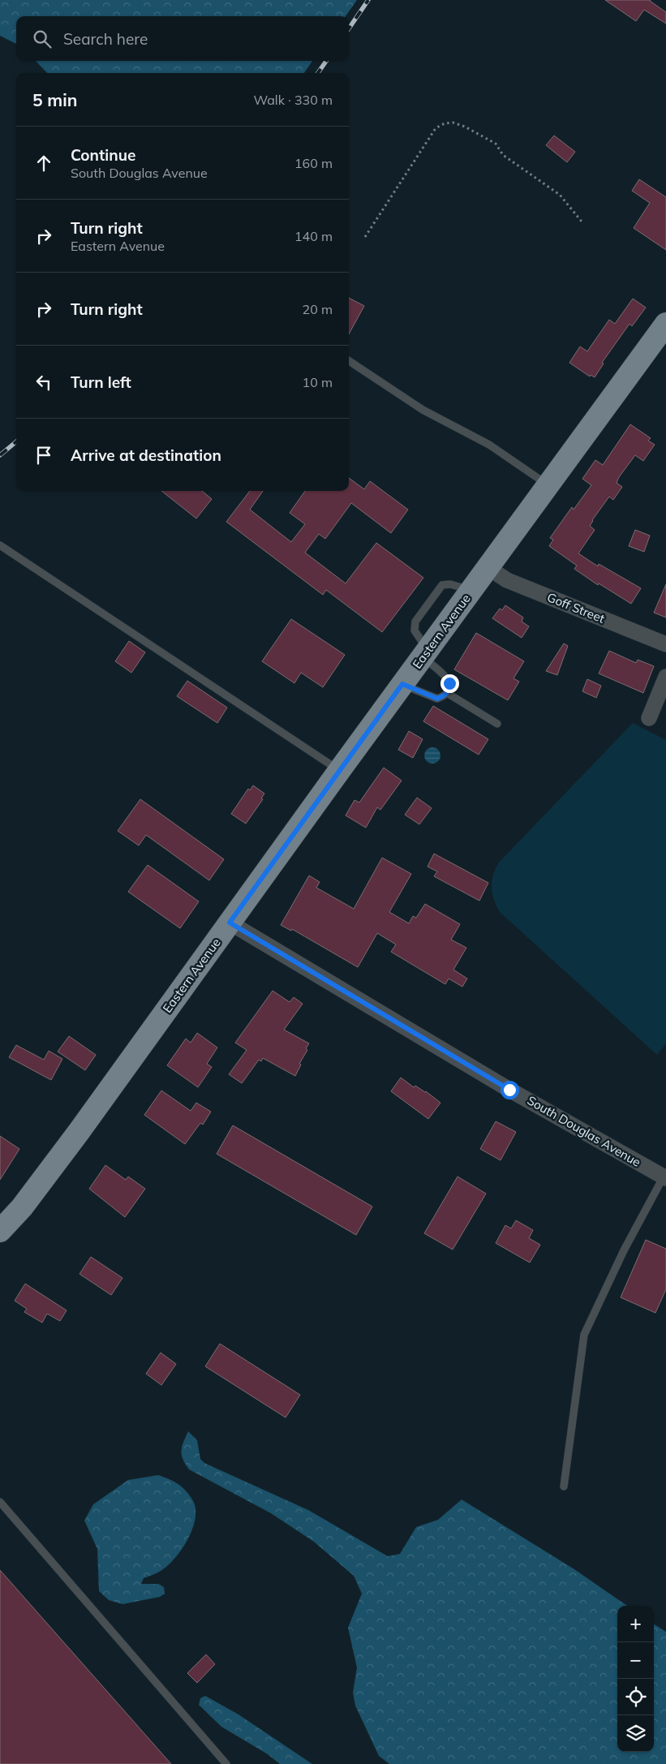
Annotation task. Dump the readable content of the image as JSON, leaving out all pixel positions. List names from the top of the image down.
{
  "streets": {
    "main road": ["Eastern Avenue"],
    "street": ["Goff Street", "South Douglas Avenue"]
  },
  "crossings": [
    ["Goff Street", "Eastern Avenue"],
    ["Eastern Avenue", "South Douglas Avenue"]
  ],
  "page": {
    "search": "Search here",
    "heading": ["5 min", "Walk · 330 m"],
    "list": [
      ["Continue", "South Douglas Avenue", "160 m"],
      ["Turn right", "Eastern Avenue", "140 m"],
      ["Turn right", "20 m"],
      ["Turn left", "10 m"],
      "Arrive at destination"
    ],
    "map_buttons": ["+", "−"]
  }
}
